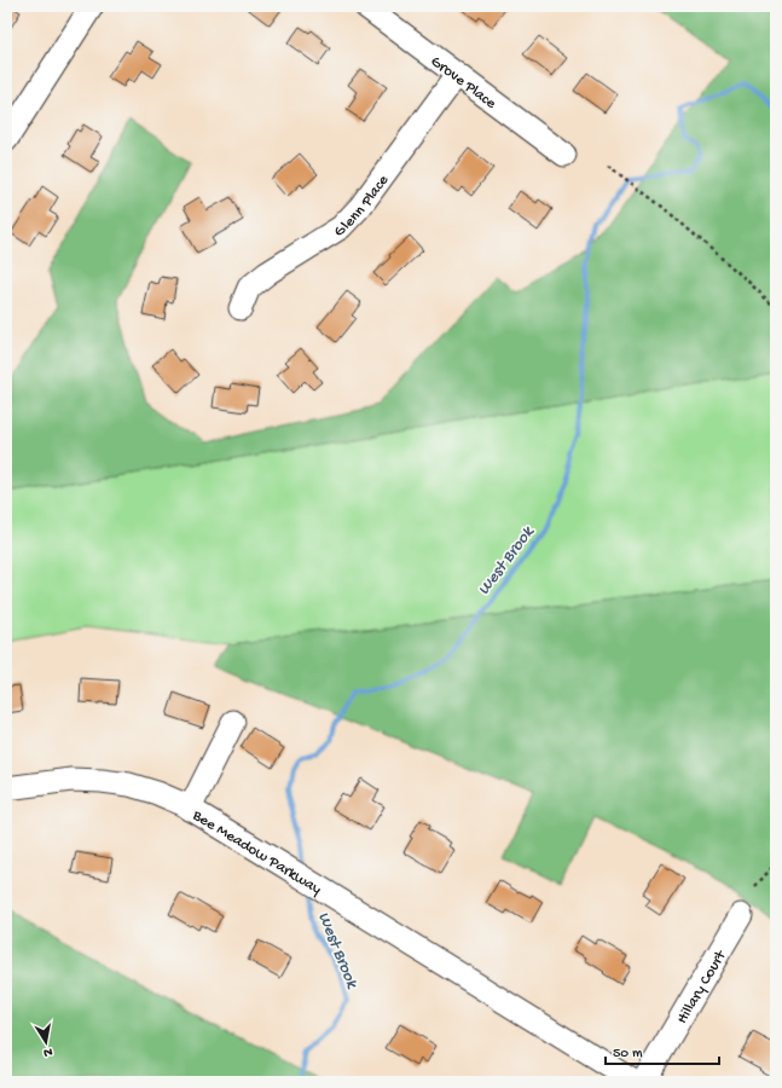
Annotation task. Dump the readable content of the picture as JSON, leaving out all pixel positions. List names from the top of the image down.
{
  "streets": {
    "street": [
      "Grove Place",
      "Glenn Place",
      "Bee Meadow Parkway",
      "Hillary Court"
    ]
  },
  "crossings": [
    ["Grove Place", "Glenn Place"]
  ],
  "water": ["West Brook"],
  "scale_bar": "50 m",
  "north": "bottom"
}
